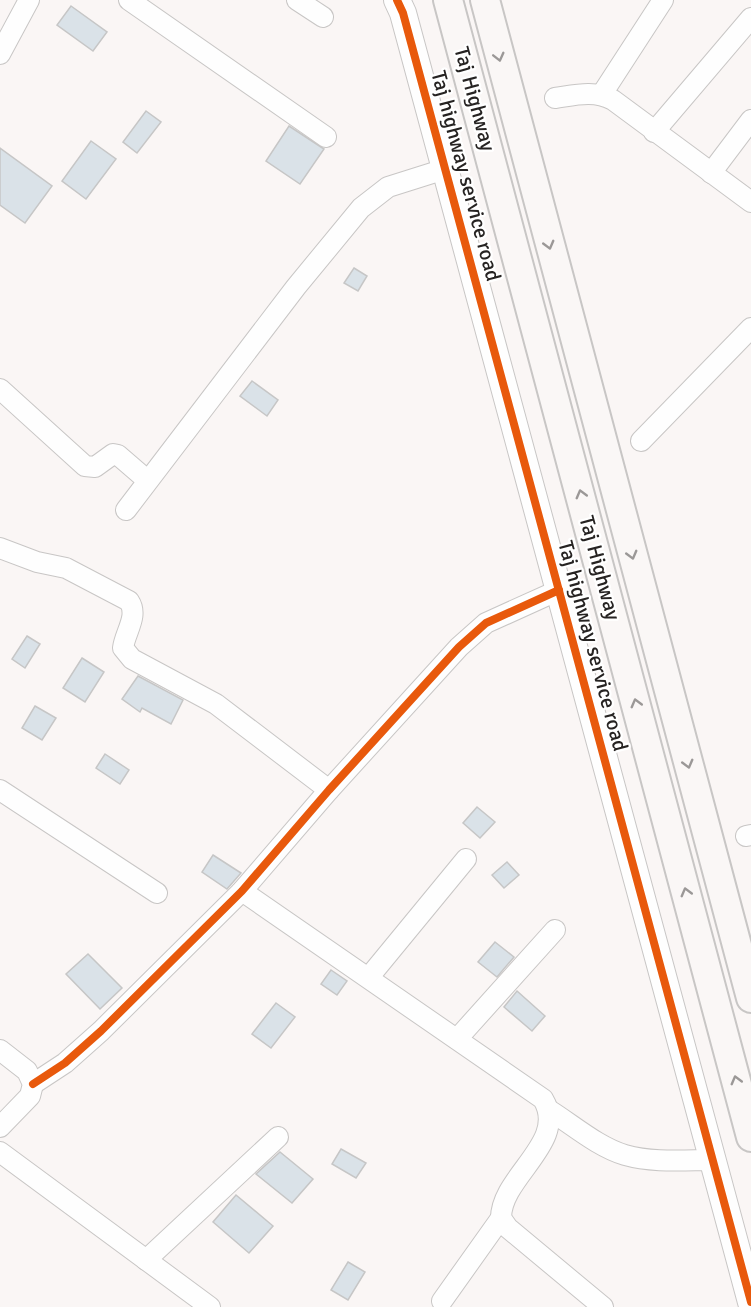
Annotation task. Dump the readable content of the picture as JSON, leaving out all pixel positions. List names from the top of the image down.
{
  "streets": {
    "main road": ["Taj Highway"],
    "street": ["Taj highway service road"]
  }
}
